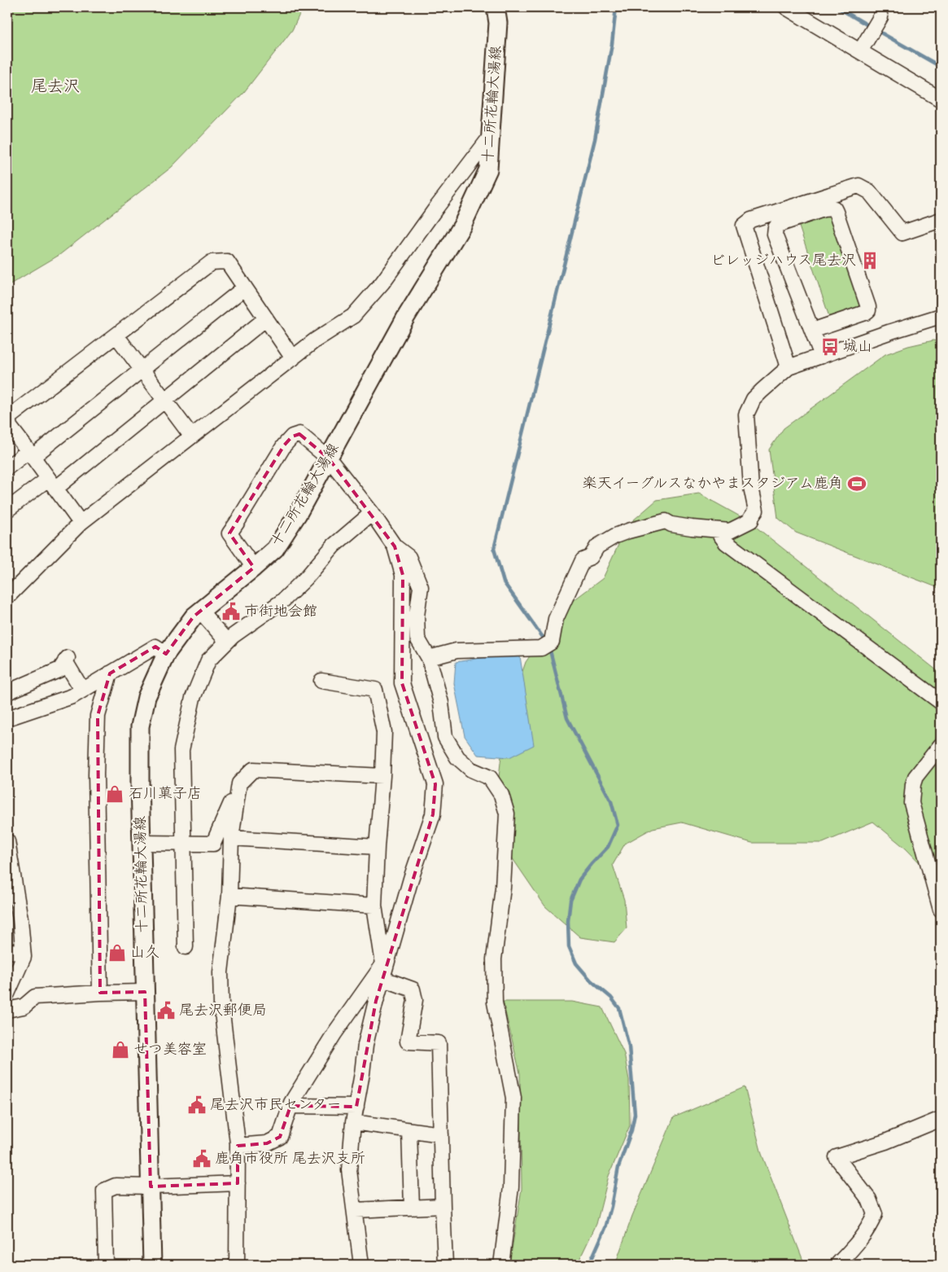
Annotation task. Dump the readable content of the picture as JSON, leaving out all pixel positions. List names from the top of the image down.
{
  "streets": {
    "main road": ["十二所花輪大湯線"]
  },
  "districts": ["尾去沢"],
  "places": {
    "building": ["ビレッジハウス尾去沢"],
    "bus stop": ["城山"],
    "sports": ["楽天イーグルスなかやまスタジアム鹿角"],
    "public building": [
      "市街地会館",
      "尾去沢郵便局",
      "尾去沢市民センター",
      "鹿角市役所 尾去沢支所"
    ],
    "shop": ["石川菓子店", "山久", "せつ美容室"]
  }
}
